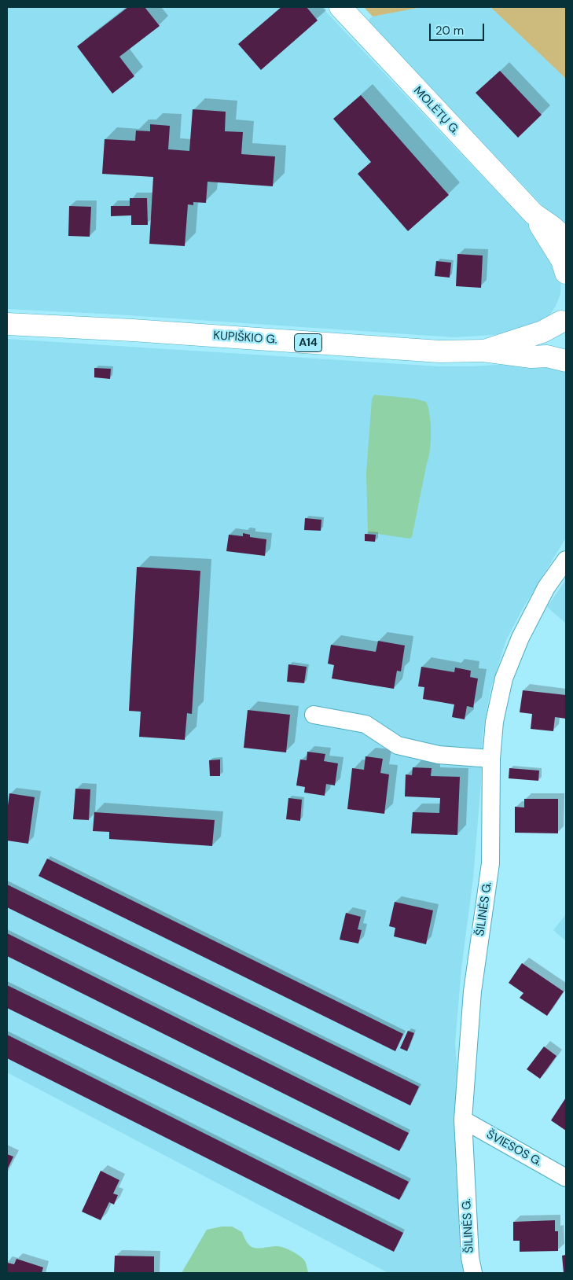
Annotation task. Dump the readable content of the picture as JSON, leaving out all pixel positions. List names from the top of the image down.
{
  "streets": {
    "main road": ["MOLĖTŲ G.", "KUPIŠKIO G.", "A14"],
    "street": ["ŠILINĖS G.", "ŠVIESOS G."]
  },
  "crossings": [
    ["KUPIŠKIO G.", "A14"],
    ["ŠILINĖS G.", "ŠVIESOS G."]
  ],
  "scale_bar": "20 m"
}
